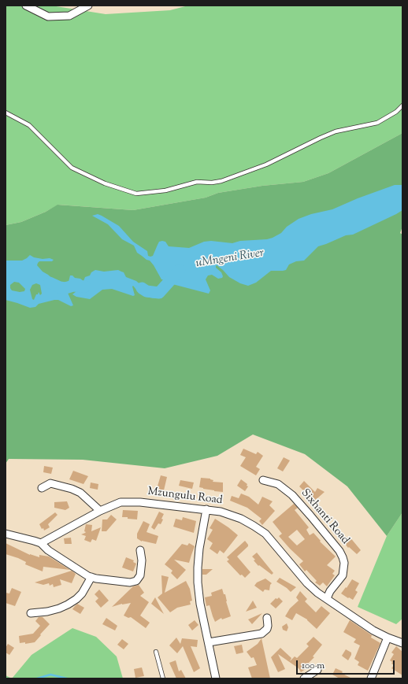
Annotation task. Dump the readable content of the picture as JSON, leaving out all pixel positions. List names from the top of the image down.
{
  "streets": {
    "street": ["Mzungulu Road", "Sixhanti Road"]
  },
  "crossings": [
    ["Mzungulu Road", "Sixhanti Road"]
  ],
  "water": ["uMngeni River"],
  "scale_bar": "100 m"
}
